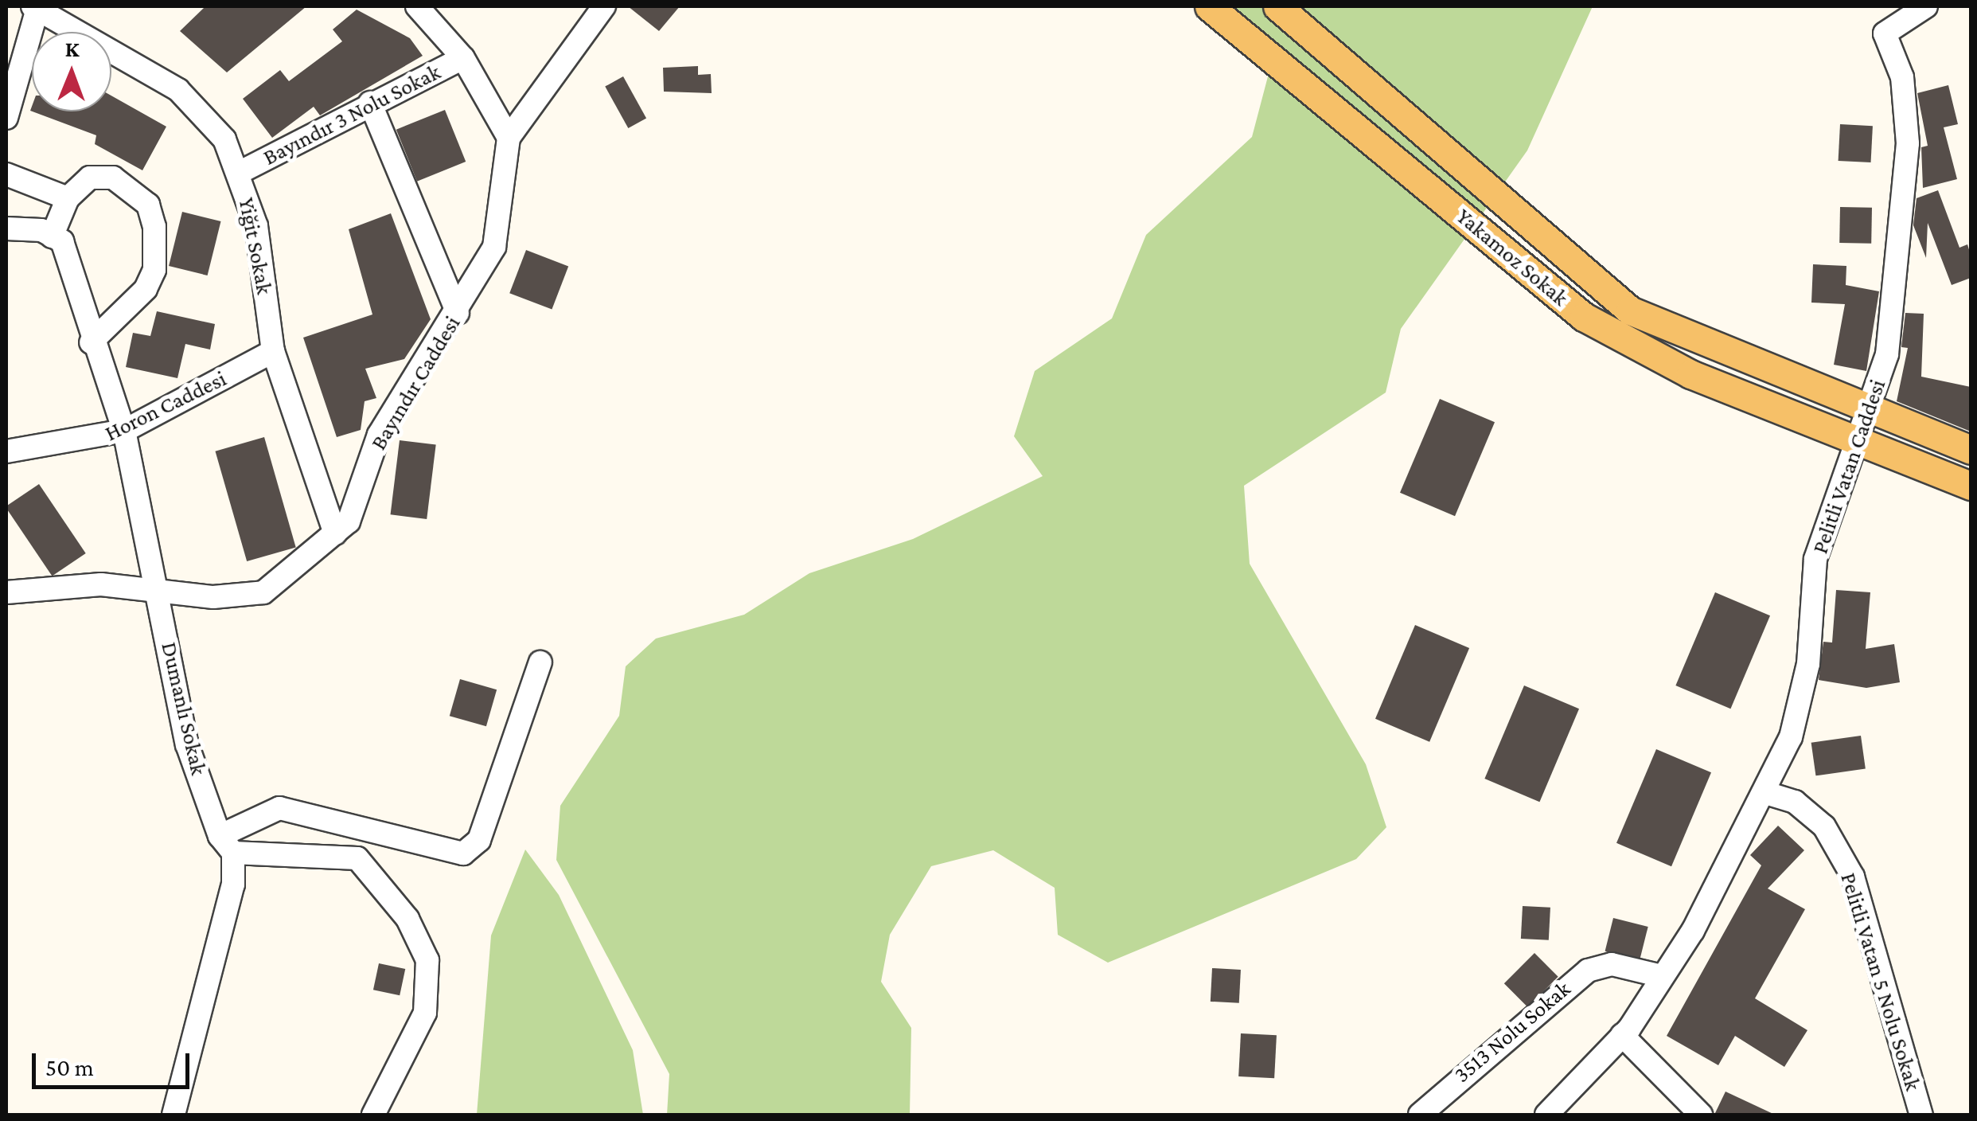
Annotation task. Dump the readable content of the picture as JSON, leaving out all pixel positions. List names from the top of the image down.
{
  "streets": {
    "main road": ["Yakamoz Sokak"],
    "street": [
      "Bayındır 3 Nolu Sokak",
      "Yiğit Sokak",
      "Bayındır Caddesi",
      "Horon Caddesi",
      "Pelitli Vatan Caddesi",
      "Dumanlı Sokak",
      "Pelitli Vatan 5 Nolu Sokak",
      "3513 Nolu Sokak"
    ]
  },
  "crossings": [
    ["Bayındır 3 Nolu Sokak", "Yiğit Sokak"],
    ["Yiğit Sokak", "Bayındır Caddesi"],
    ["Yiğit Sokak", "Horon Caddesi"],
    ["Yakamoz Sokak", "Pelitli Vatan Caddesi"],
    ["Bayındır Caddesi", "Dumanlı Sokak"],
    ["Horon Caddesi", "Dumanlı Sokak"],
    ["Pelitli Vatan Caddesi", "Pelitli Vatan 5 Nolu Sokak"],
    ["Pelitli Vatan Caddesi", "3513 Nolu Sokak"]
  ],
  "scale_bar": "50 m",
  "north": "top"
}
